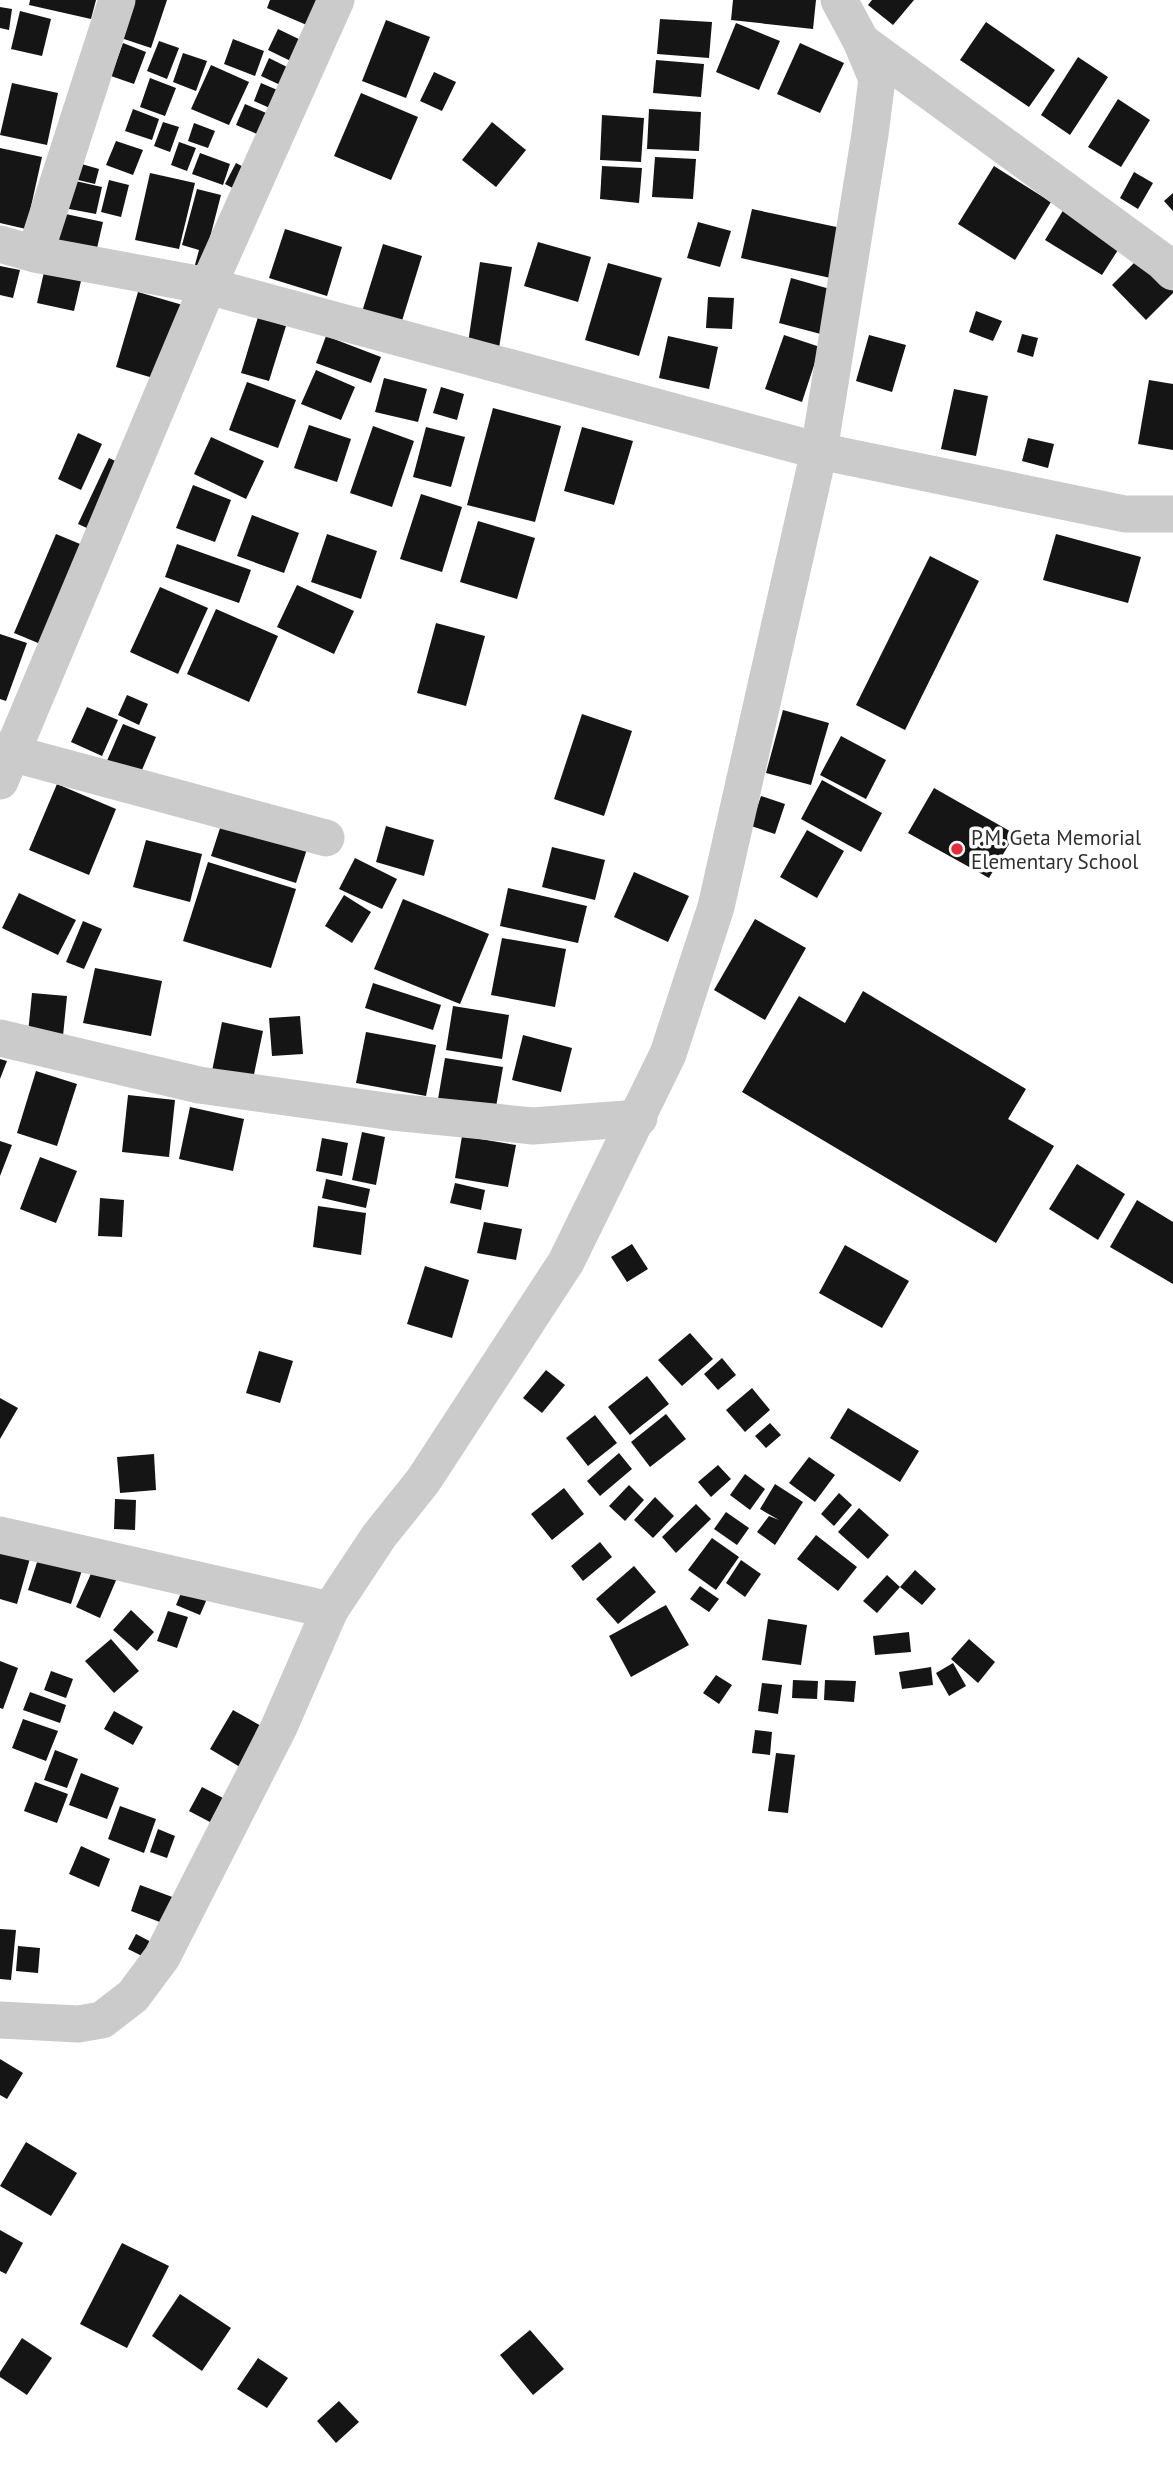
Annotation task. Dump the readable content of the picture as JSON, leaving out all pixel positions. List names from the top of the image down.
{
  "places": ["P.M. Geta Memorial Elementary School"]
}
